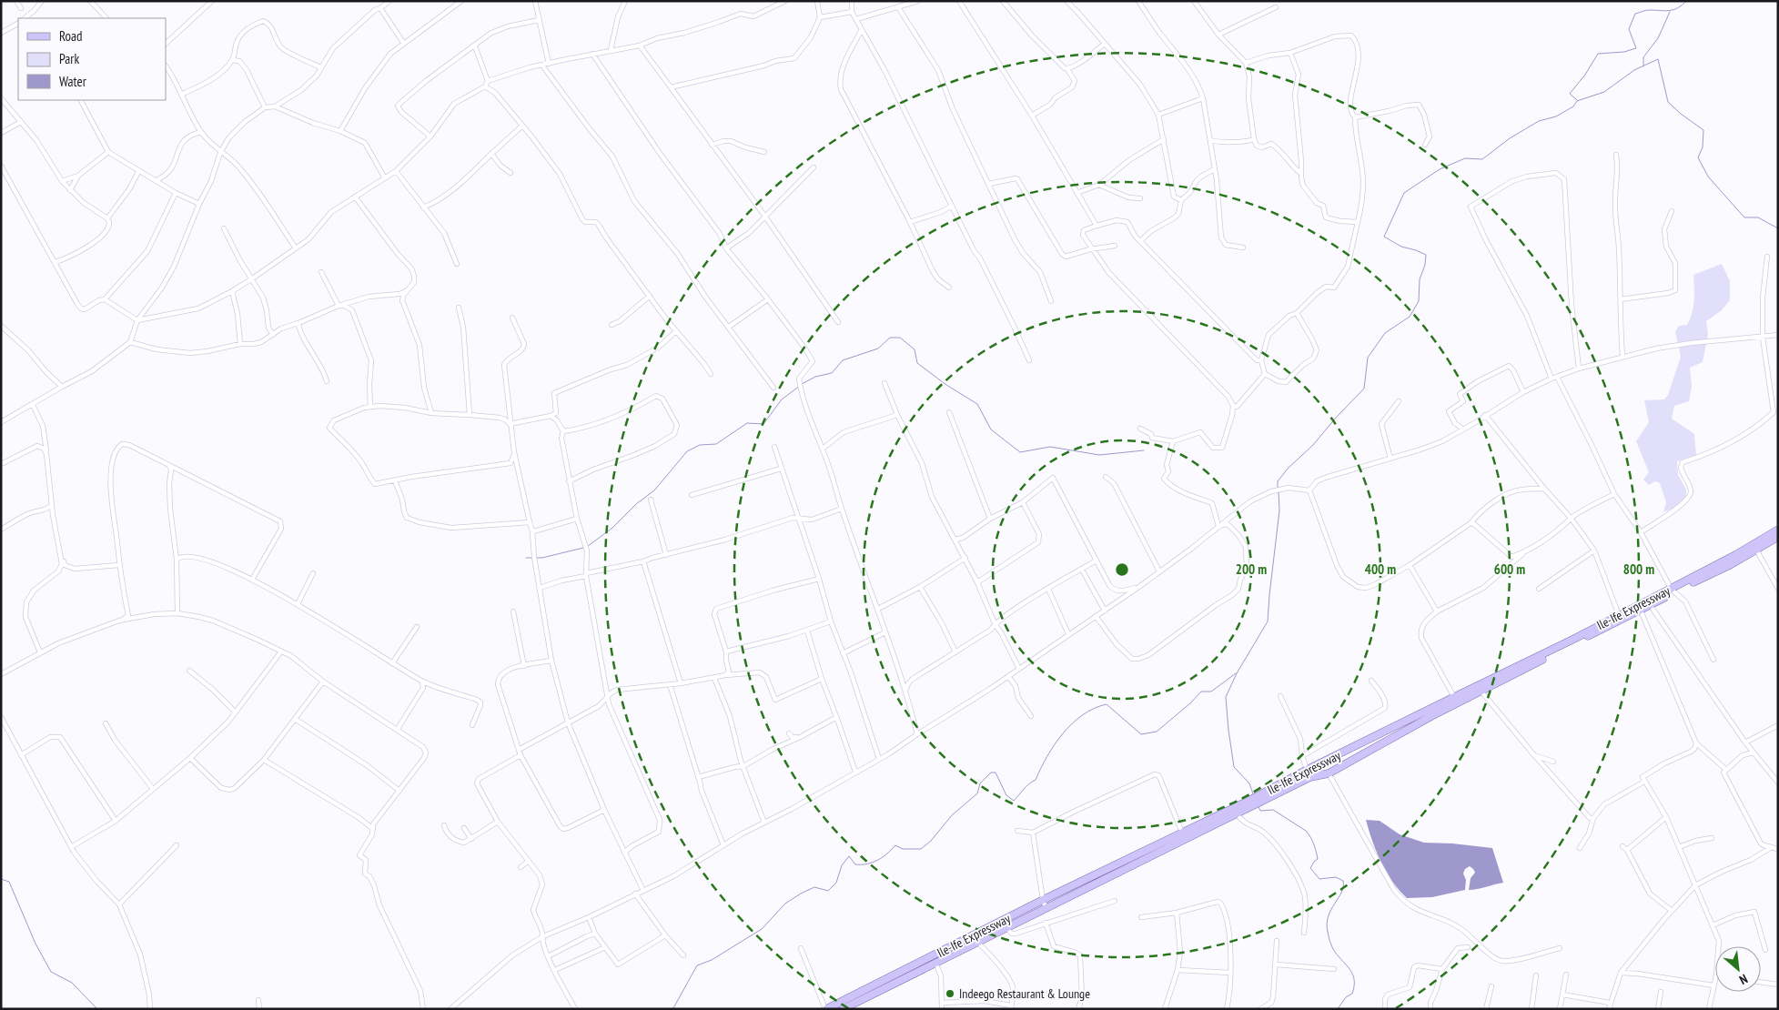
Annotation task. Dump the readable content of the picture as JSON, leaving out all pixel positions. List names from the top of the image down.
{
  "streets": {
    "main road": ["Ile-Ife Expressway"]
  },
  "places": ["Indeego Restaurant & Lounge"],
  "legend": ["Road", "Park", "Water"],
  "north": "bottom right",
  "rings": [
    "200 m",
    "400 m",
    "600 m",
    "800 m"
  ]
}
